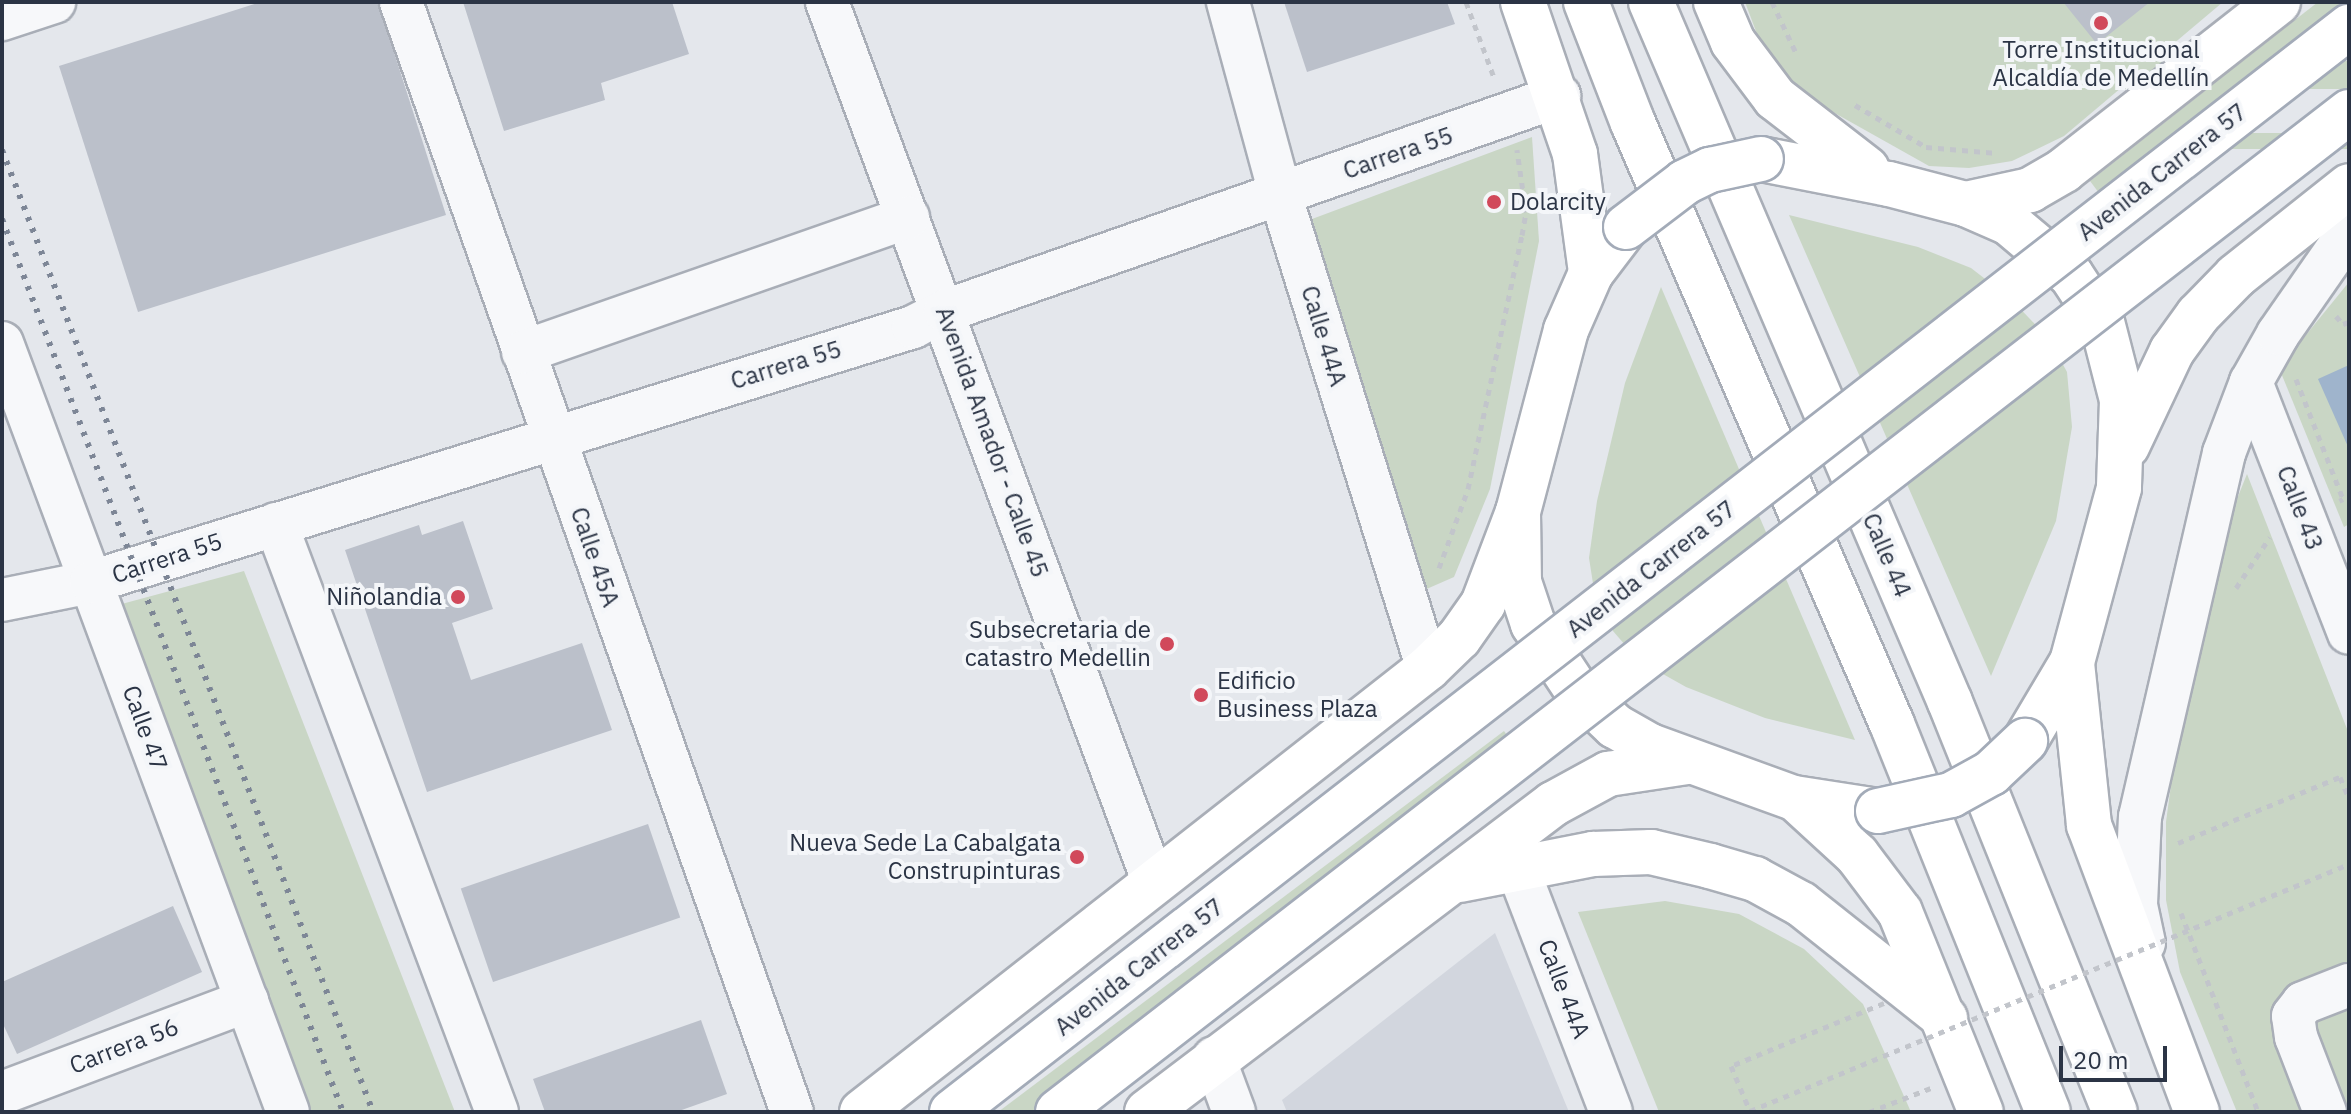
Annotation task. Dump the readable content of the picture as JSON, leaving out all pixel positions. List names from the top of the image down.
{
  "streets": {
    "main road": ["Avenida Carrera 57", "Calle 44"],
    "street": [
      "Carrera 55",
      "Calle 44A",
      "Avenida Amador - Calle 45",
      "Calle 43",
      "Calle 45A",
      "Calle 47",
      "Carrera 56"
    ]
  },
  "crossings": [
    ["Carrera 55", "Calle 44A"],
    ["Carrera 55", "Avenida Amador - Calle 45"],
    ["Carrera 55", "Calle 45A"],
    ["Carrera 55", "Calle 47"],
    ["Calle 47", "Carrera 56"]
  ],
  "places": [
    "Torre Institucional Alcaldía de Medellín",
    "Dolarcity",
    "Niñolandia",
    "Subsecretaria de catastro Medellin",
    "Edificio Business Plaza",
    "Nueva Sede La Cabalgata Construpinturas"
  ],
  "scale_bar": "20 m"
}
